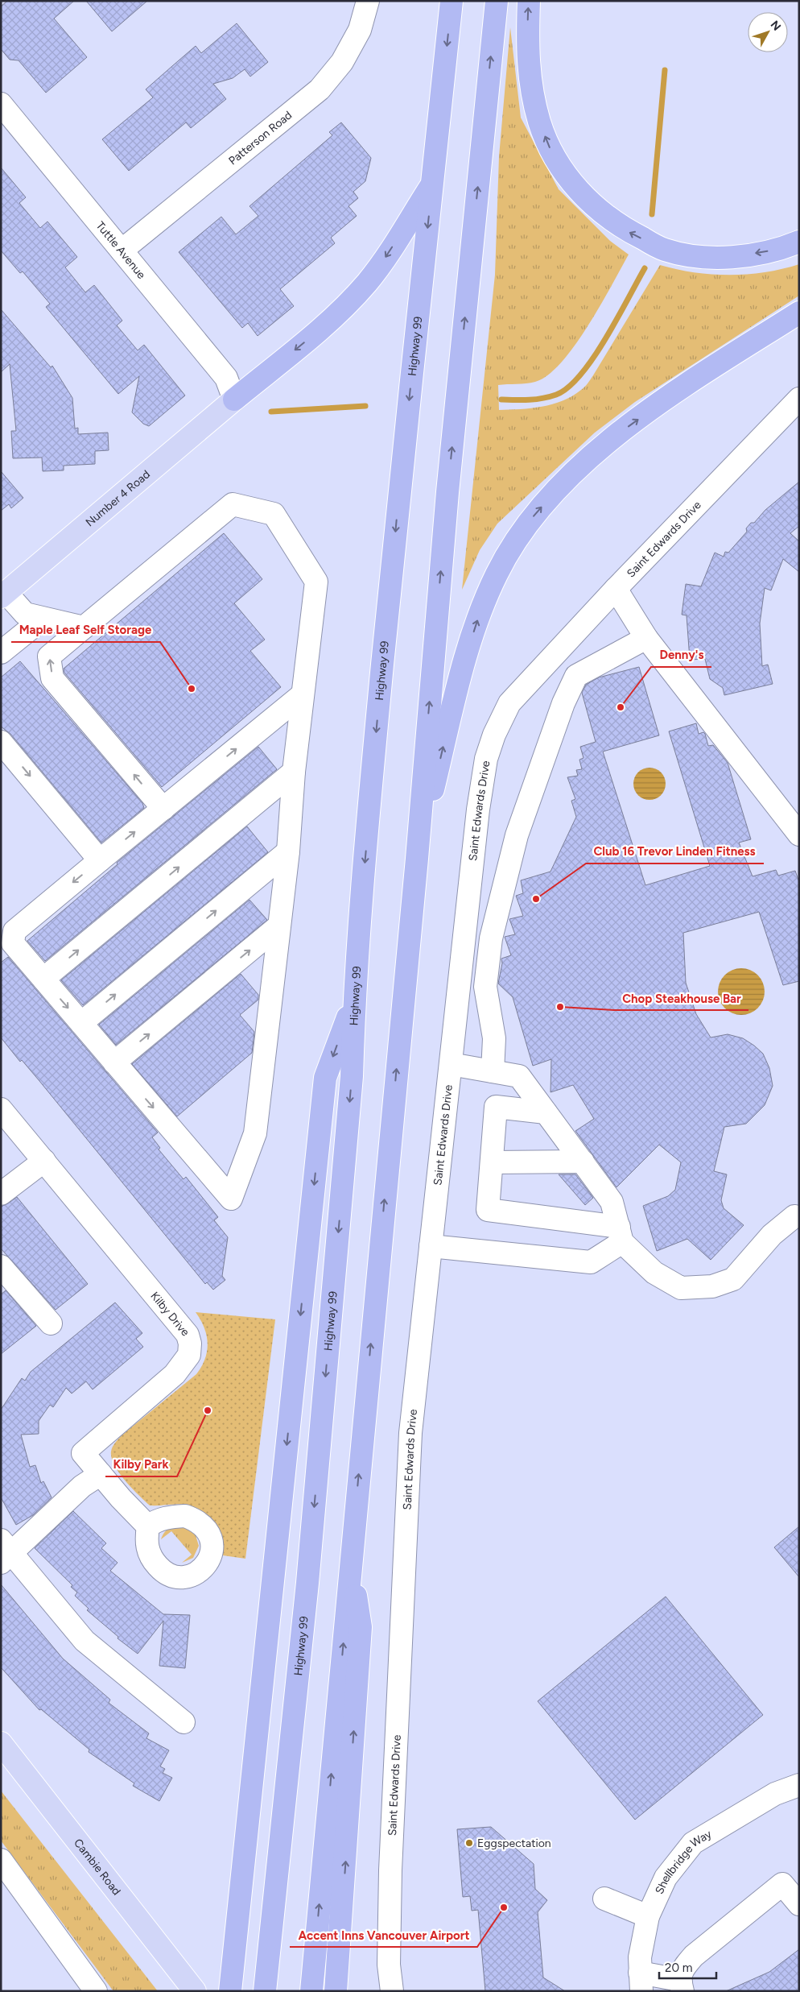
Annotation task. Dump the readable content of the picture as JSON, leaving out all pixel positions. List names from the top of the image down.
{
  "streets": {
    "highway": ["Highway 99"],
    "main road": ["Number 4 Road", "Cambie Road"],
    "street": [
      "Patterson Road",
      "Tuttle Avenue",
      "Saint Edwards Drive",
      "Kilby Drive",
      "Shellbridge Way"
    ]
  },
  "crossings": [
    ["Patterson Road", "Tuttle Avenue"],
    ["Tuttle Avenue", "Number 4 Road"]
  ],
  "places": [
    "Maple Leaf Self Storage",
    "Denny's",
    "Club 16 Trevor Linden Fitness",
    "Chop Steakhouse Bar",
    "Kilby Park",
    "Eggspectation",
    "Accent Inns Vancouver Airport"
  ],
  "scale_bar": "20 m",
  "north": "top right"
}
